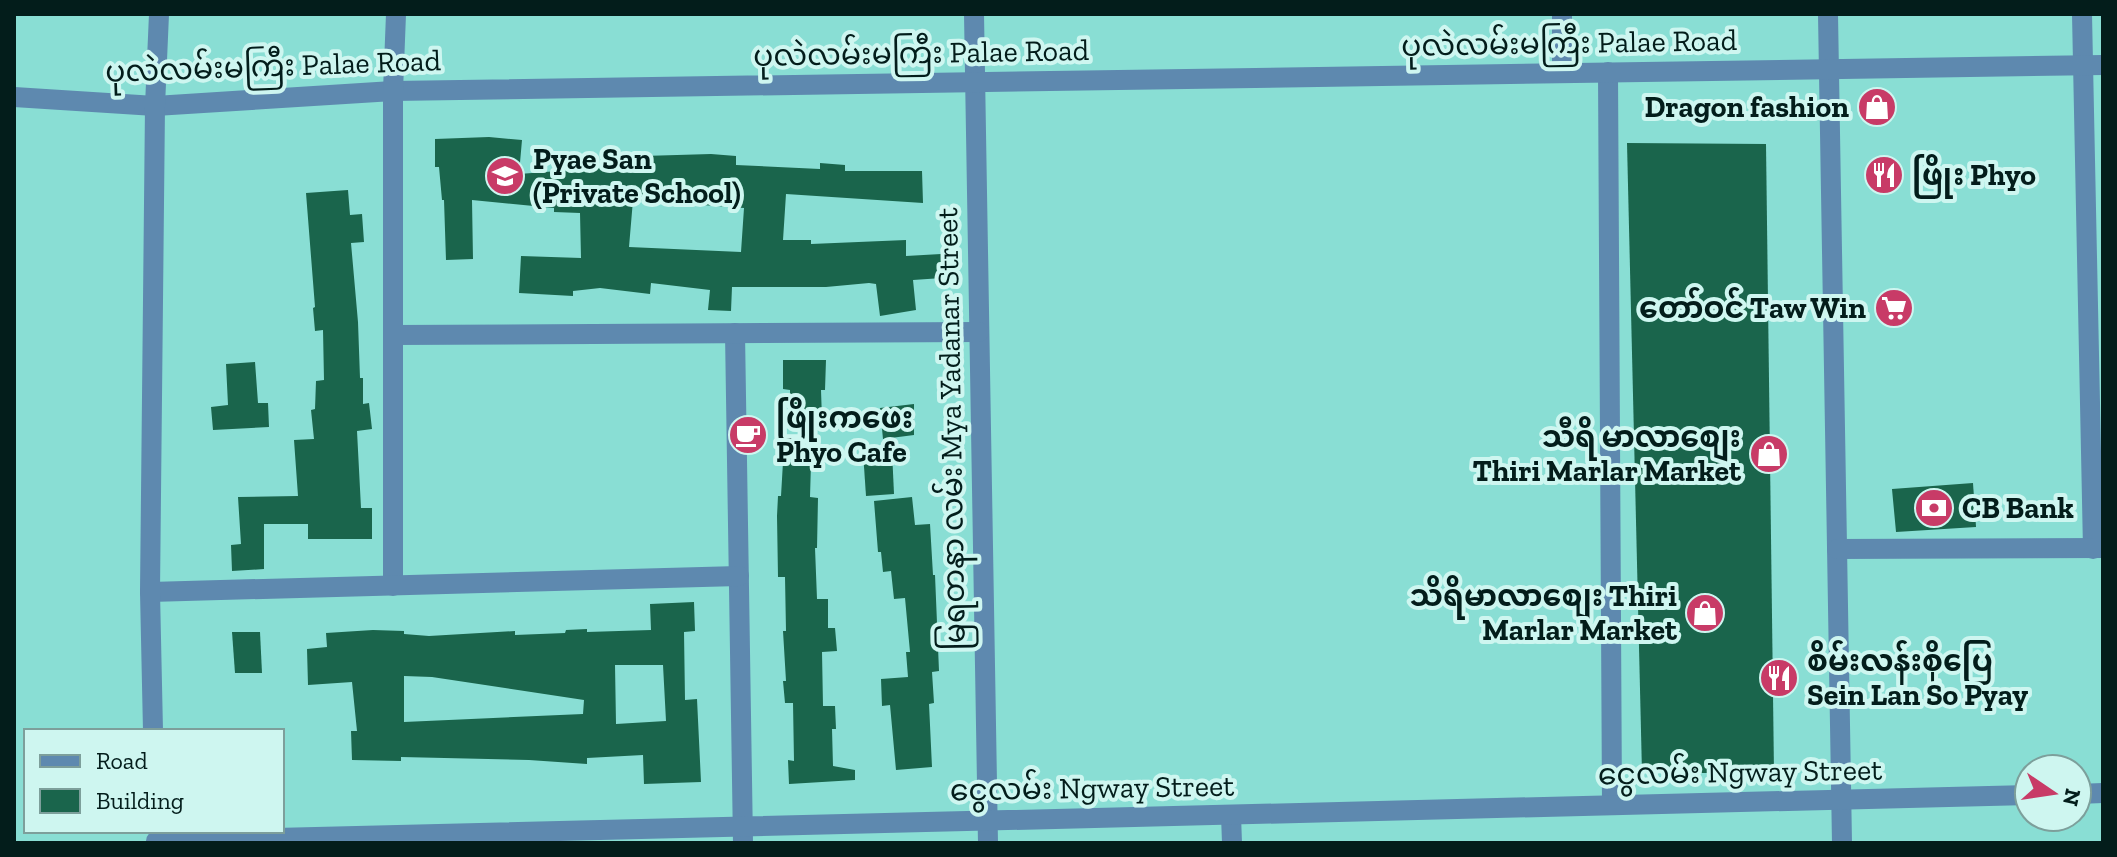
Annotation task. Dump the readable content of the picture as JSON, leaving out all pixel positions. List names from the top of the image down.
{
  "streets": {
    "street": ["ပုလဲလမ်းမကြီး Palae Road", "မြရတနာ လမ်း Mya Yadanar Street", "ငွေလမ်း Ngway Street"]
  },
  "crossings": [
    ["ပုလဲလမ်းမကြီး Palae Road", "မြရတနာ လမ်း Mya Yadanar Street"],
    ["မြရတနာ လမ်း Mya Yadanar Street", "ငွေလမ်း Ngway Street"]
  ],
  "places": {
    "shop": ["Dragon fashion", "သီရိ မာလာစျေး Thiri Marlar Market", "သိရိမာလာစျေး Thiri Marlar Market"],
    "restaurant": ["ဖြိုး Phyo", "စိမ်းလန်းစိုပြေ Sein Lan So Pyay"],
    "school or university": ["Pyae San (Private School)"],
    "supermarket": ["တော်ဝင် Taw Win"],
    "cafe": ["ဖြိုးကဖေး Phyo Cafe"],
    "bank": ["CB Bank"]
  },
  "legend": ["Road", "Building"],
  "north": "right"
}
